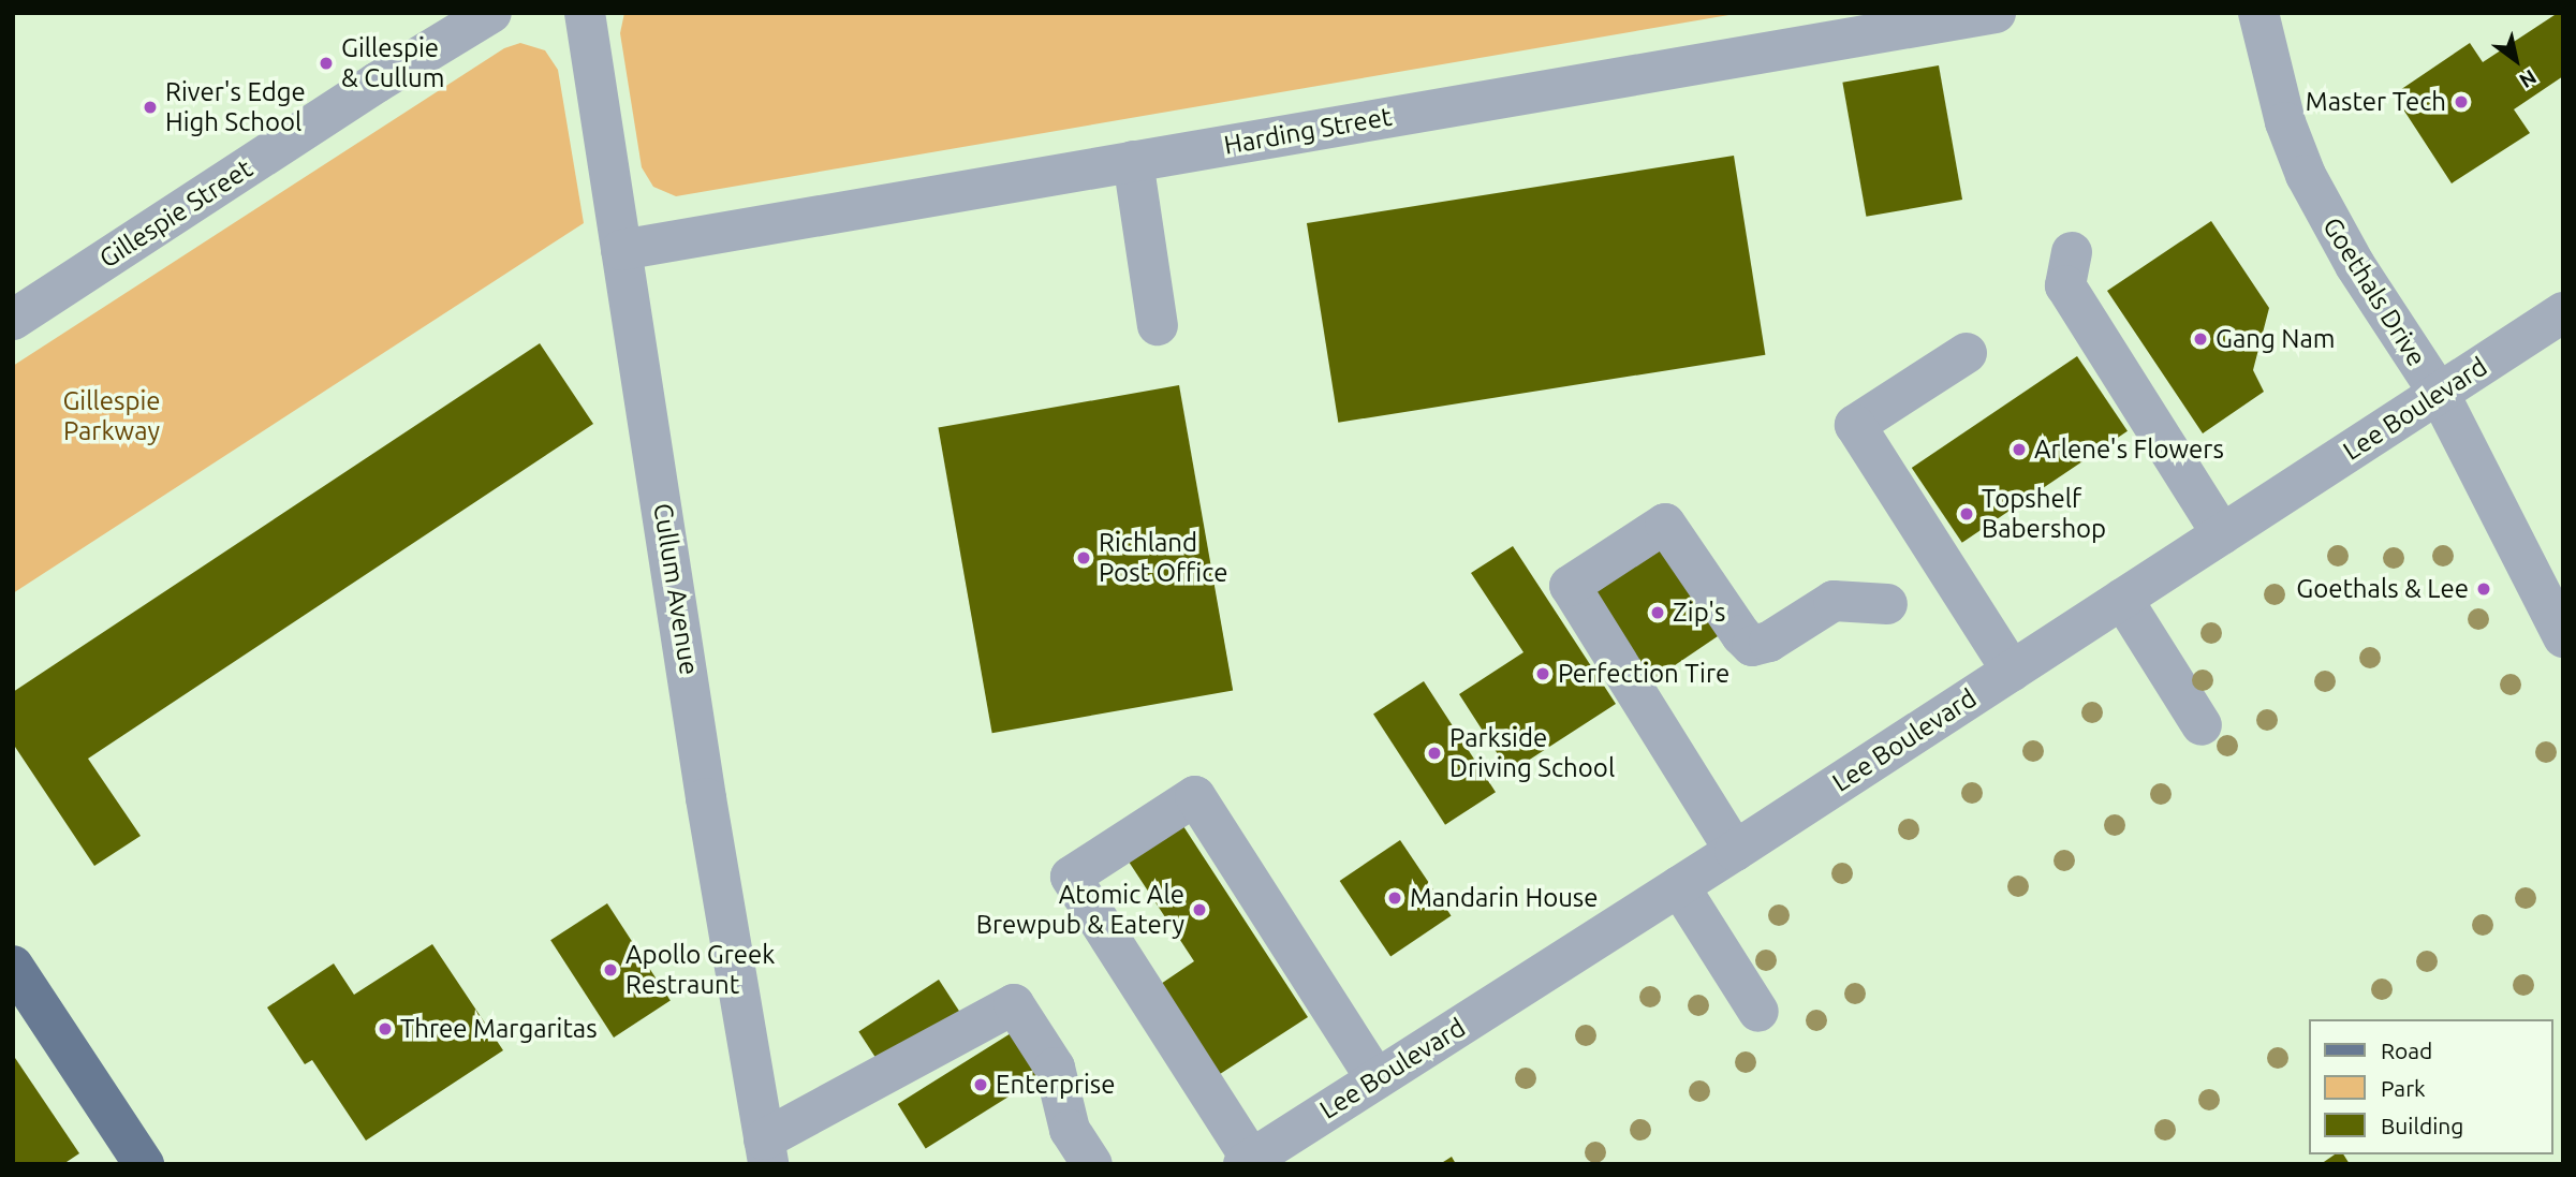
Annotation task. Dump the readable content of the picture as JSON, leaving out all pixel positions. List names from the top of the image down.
{
  "streets": {
    "street": [
      "Harding Street",
      "Gillespie Street",
      "Goethals Drive",
      "Lee Boulevard",
      "Cullum Avenue"
    ]
  },
  "crossings": [
    ["Harding Street", "Cullum Avenue"],
    ["Goethals Drive", "Lee Boulevard"]
  ],
  "parks": ["Gillespie Parkway"],
  "places": [
    "Gillespie & Cullum",
    "Master Tech",
    "River's Edge High School",
    "Gang Nam",
    "Arlene's Flowers",
    "Topshelf Babershop",
    "Richland Post Office",
    "Goethals & Lee",
    "Zip's",
    "Perfection Tire",
    "Parkside Driving School",
    "Mandarin House",
    "Atomic Ale Brewpub & Eatery",
    "Apollo Greek Restraunt",
    "Three Margaritas",
    "Enterprise"
  ],
  "legend": ["Road", "Park", "Building"],
  "north": "bottom right"
}
